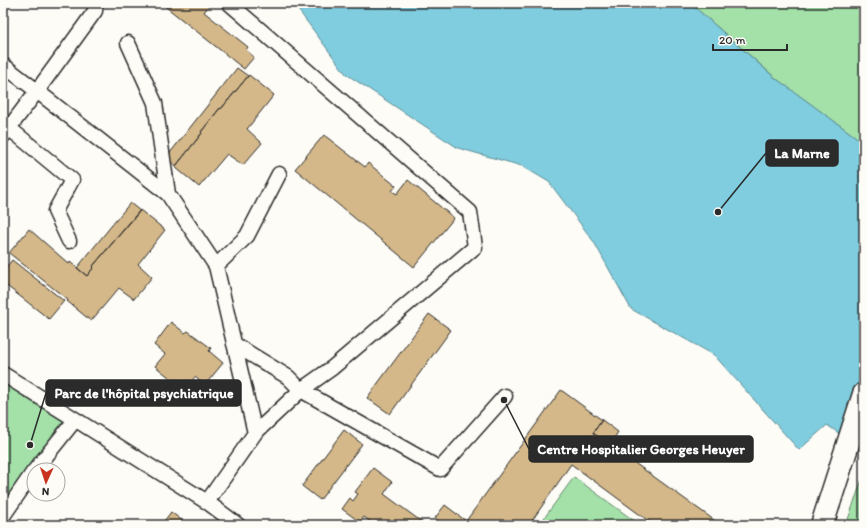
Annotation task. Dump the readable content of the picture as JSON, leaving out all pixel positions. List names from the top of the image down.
{
  "places": ["La Marne", "Centre Hospitalier Georges Heuyer", "Parc de l'hôpital psychiatrique"],
  "scale_bar": "20 m",
  "north": "bottom"
}
